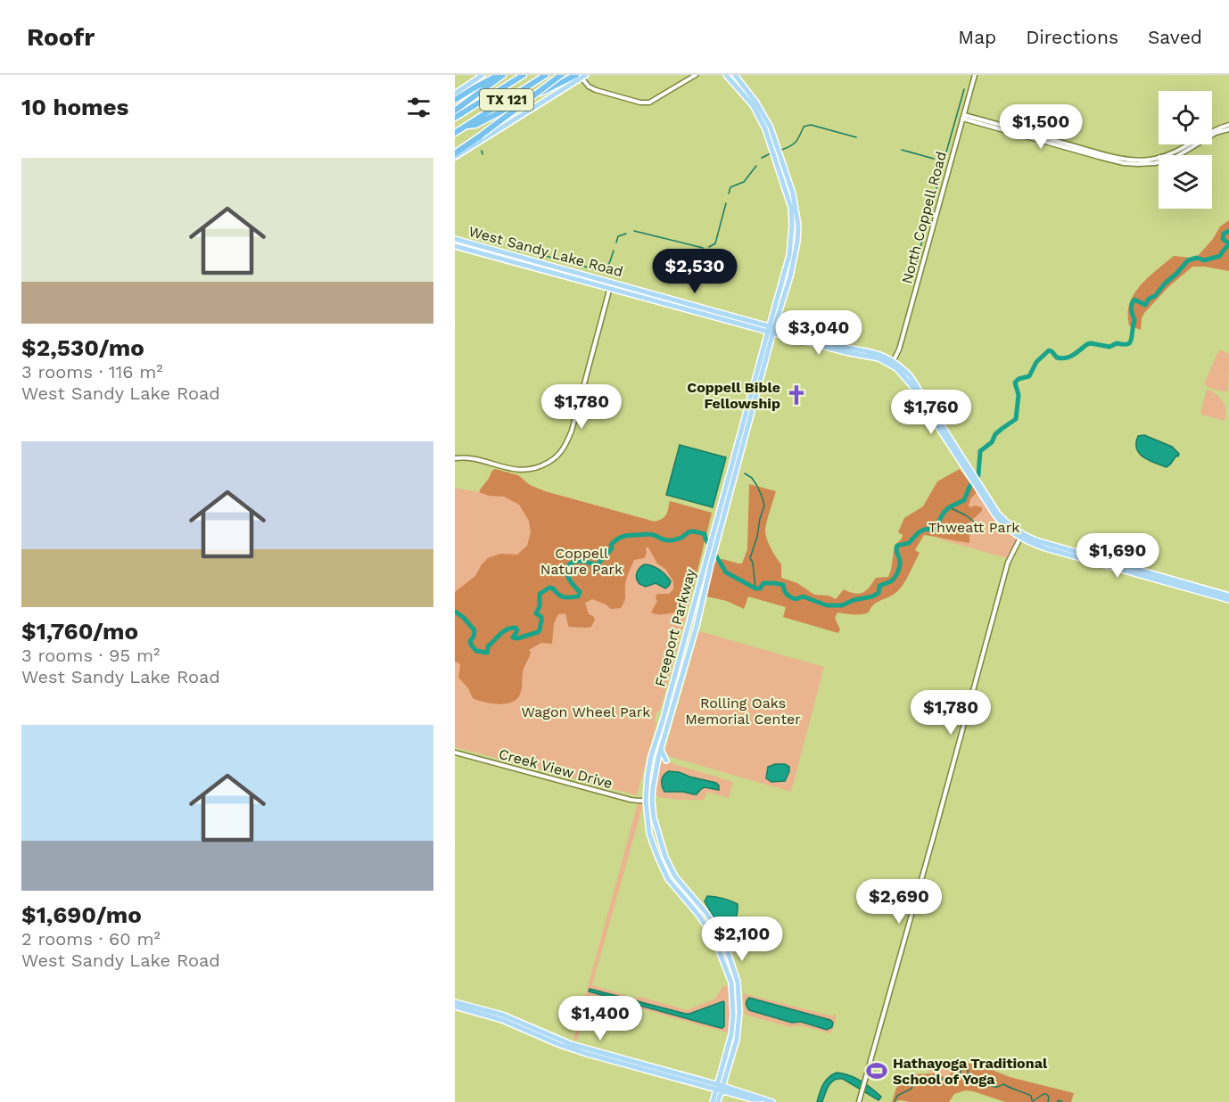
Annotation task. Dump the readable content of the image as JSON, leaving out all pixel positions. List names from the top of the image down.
{
  "streets": {
    "highway": ["TX 121"],
    "main road": ["West Sandy Lake Road", "Freeport Parkway"],
    "street": ["North Coppell Road", "Creek View Drive"]
  },
  "crossings": [
    ["North Coppell Road", "West Sandy Lake Road"],
    ["West Sandy Lake Road", "Freeport Parkway"],
    ["Freeport Parkway", "Creek View Drive"]
  ],
  "parks": [
    "Thweatt Park",
    "Coppell Nature Park",
    "Rolling Oaks Memorial Center",
    "Wagon Wheel Park"
  ],
  "places": {
    "church": ["Coppell Bible Fellowship"],
    "sports": ["Hathayoga Traditional School of Yoga"]
  },
  "page": {
    "header": "Roofr",
    "nav": ["Map", "Directions", "Saved"],
    "heading": "10 homes",
    "price": [
      "$1,500",
      "$2,530",
      "$3,040",
      "$1,780",
      "$1,760",
      "$1,690",
      "$1,780",
      "$2,690",
      "$2,100",
      "$1,400"
    ],
    "list": [
      {
        "name": "$2,530/mo",
        "note": "3 rooms · 116 m² · West Sandy Lake Road"
      },
      {
        "name": "$1,760/mo",
        "note": "3 rooms · 95 m² · West Sandy Lake Road"
      },
      {
        "name": "$1,690/mo",
        "note": "2 rooms · 60 m² · West Sandy Lake Road"
      }
    ]
  }
}
